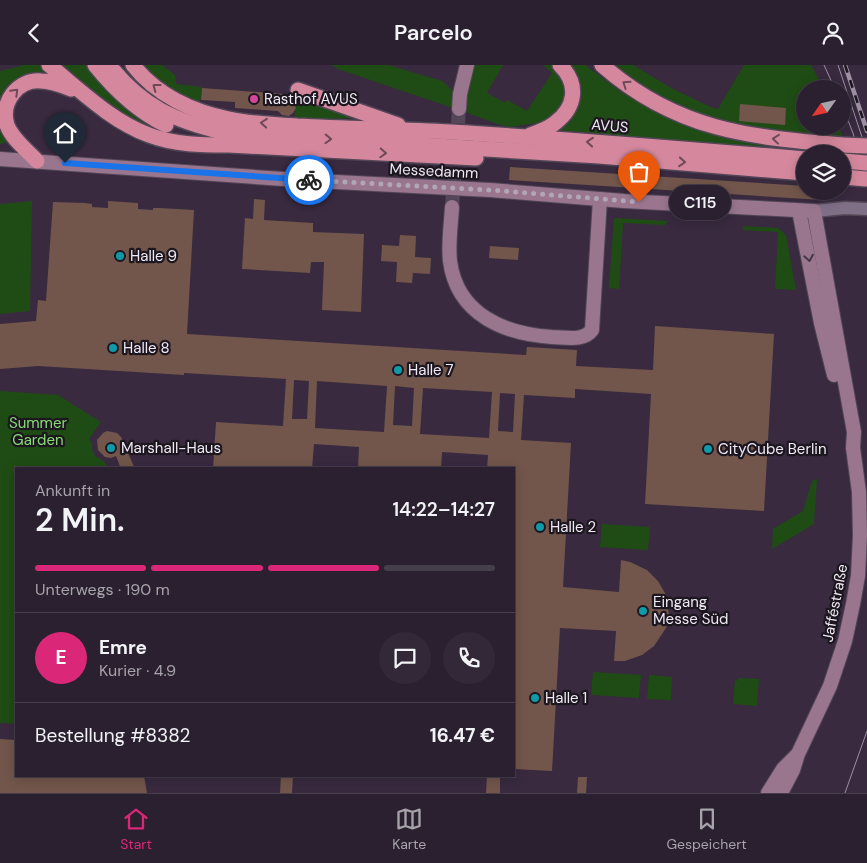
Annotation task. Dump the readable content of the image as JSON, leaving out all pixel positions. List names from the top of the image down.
{
  "streets": {
    "highway": ["AVUS"],
    "main road": ["Messedamm", "Jafféstraße"]
  },
  "crossings": [
    ["Messedamm", "Jafféstraße"]
  ],
  "parks": ["Summer Garden"],
  "places": [
    "Rasthof AVUS",
    "C115",
    "Halle 9",
    "Halle 8",
    "Halle 7",
    "Marshall-Haus",
    "CityCube Berlin",
    "Halle 2",
    "Eingang Messe Süd",
    "Halle 1"
  ],
  "north": "bottom left",
  "page": {
    "header": "Parcelo",
    "bubble": "C115",
    "heading": ["2 Min.", "Ankunft in", "14:22–14:27"],
    "panel": [
      "Emre",
      "Kurier · 4.9",
      "Bestellung #8382",
      "16.47 €"
    ],
    "bar": "Unterwegs · 190 m",
    "round": "E",
    "tabs": ["Start", "Karte", "Gespeichert"]
  }
}
